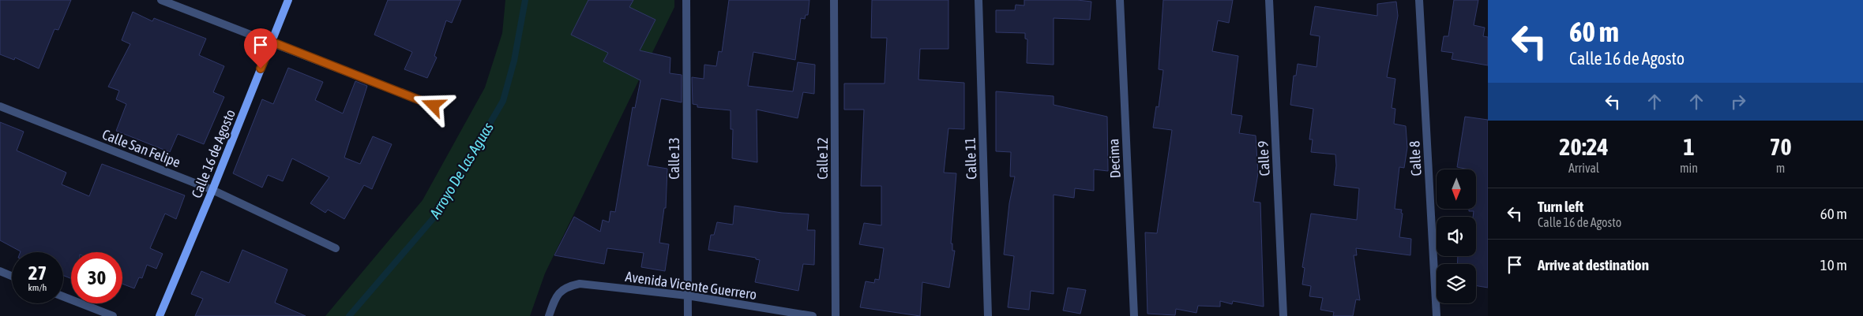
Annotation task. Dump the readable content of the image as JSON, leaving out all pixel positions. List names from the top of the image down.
{
  "streets": {
    "street": [
      "Calle San Felipe",
      "Calle 16 de Agosto",
      "Calle 13",
      "Calle 12",
      "Calle 11",
      "Decima",
      "Calle 9",
      "Calle 8",
      "Avenida Vicente Guerrero"
    ]
  },
  "crossings": [
    ["Calle San Felipe", "Calle 16 de Agosto"],
    ["Calle 13", "Avenida Vicente Guerrero"]
  ],
  "water": ["Arroyo De Las Aguas"],
  "north": "bottom",
  "page": {
    "turn": ["60 m", "Calle 16 de Agosto"],
    "eta": [
      "20:24",
      "Arrival",
      "1",
      "min",
      "70",
      "m"
    ],
    "list": [
      {
        "name": "Turn left",
        "note": "Calle 16 de Agosto",
        "value": "60 m"
      },
      {
        "name": "Arrive at destination",
        "value": "10 m"
      }
    ],
    "speed": "27 km/h",
    "limit": "30"
  }
}
